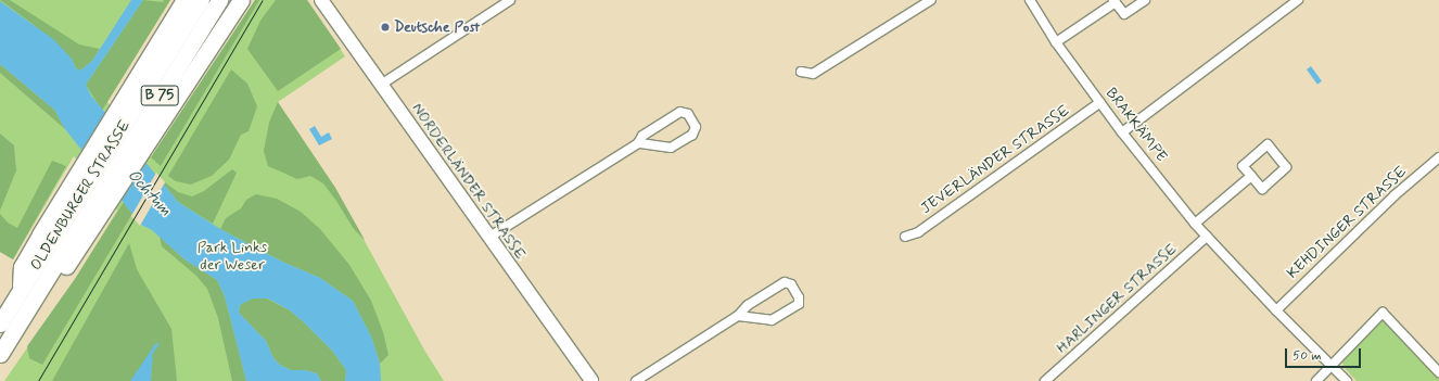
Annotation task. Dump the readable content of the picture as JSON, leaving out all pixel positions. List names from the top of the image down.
{
  "streets": {
    "highway": ["B 75", "OLDENBURGER STRASSE"],
    "street": [
      "BRAKKÄMPE",
      "JEVERLÄNDER STRASSE",
      "NORDERLÄNDER STRASSE",
      "KEHDINGER STRASSE",
      "HARLINGER STRASSE"
    ]
  },
  "crossings": [
    ["BRAKKÄMPE", "JEVERLÄNDER STRASSE"],
    ["BRAKKÄMPE", "KEHDINGER STRASSE"],
    ["BRAKKÄMPE", "HARLINGER STRASSE"]
  ],
  "water": ["Ochtum"],
  "parks": ["Park Links der Weser"],
  "places": ["Deutsche Post"],
  "scale_bar": "50 m"
}
